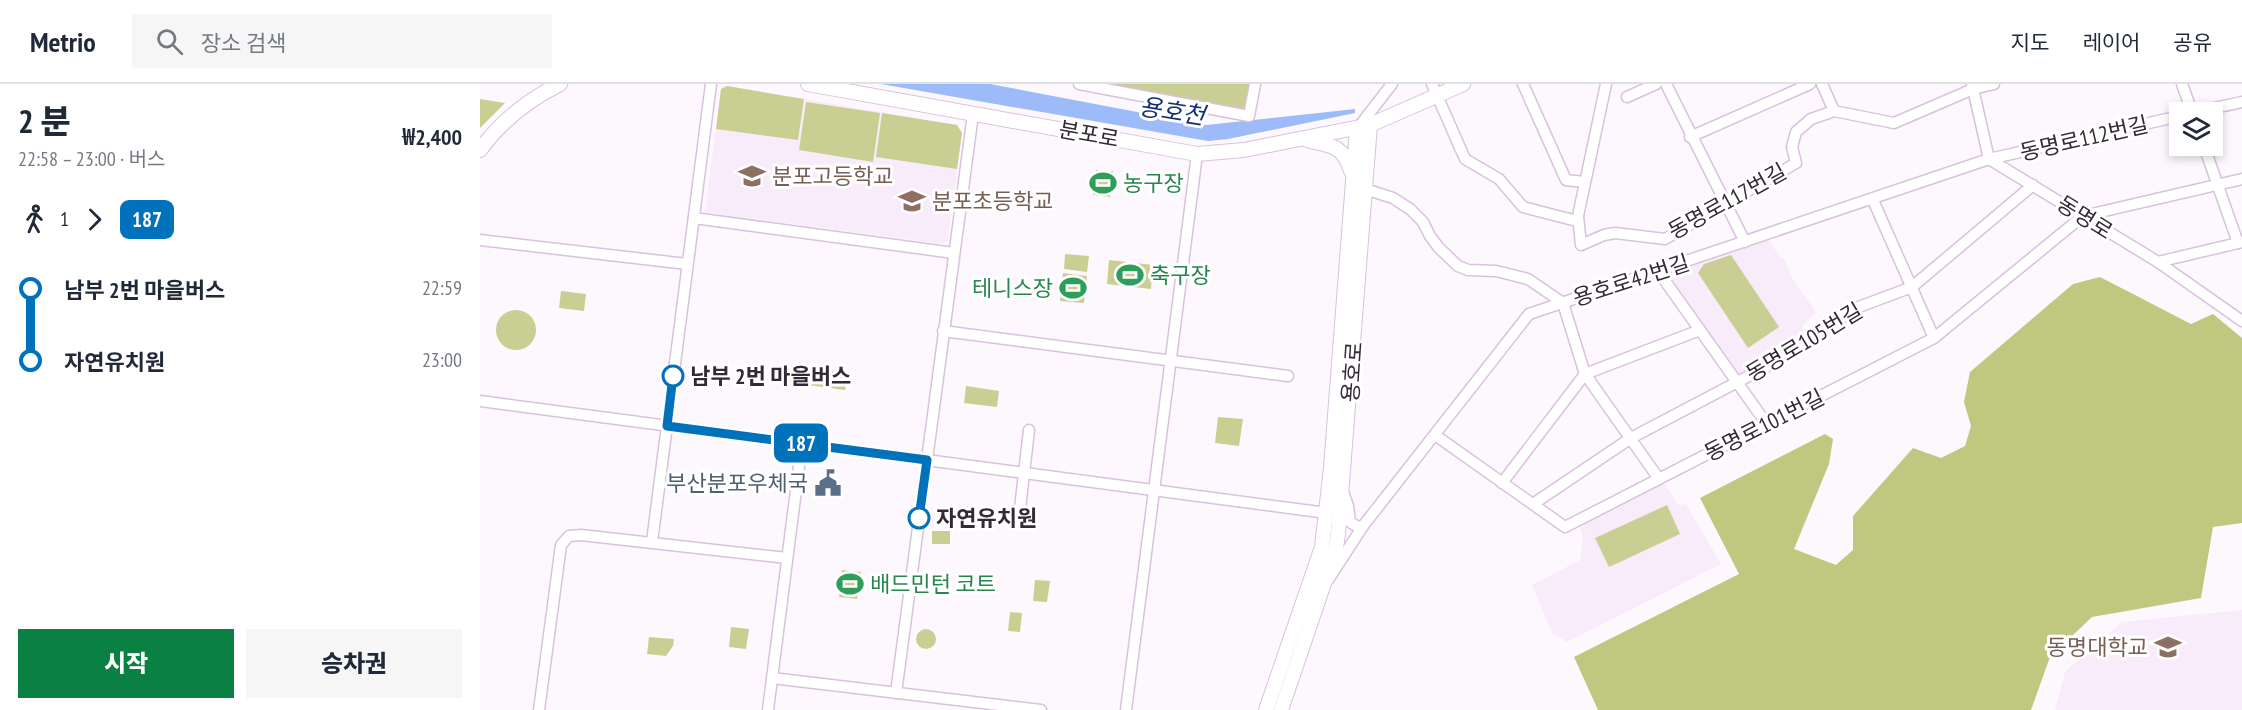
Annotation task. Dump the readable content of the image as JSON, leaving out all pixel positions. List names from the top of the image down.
{
  "streets": {
    "main road": ["분포로", "용호로"],
    "street": [
      "동명로112번길",
      "동명로117번길",
      "동명로",
      "용호로42번길",
      "동명로105번길",
      "동명로101번길"
    ]
  },
  "crossings": [
    ["분포로", "용호로"],
    ["동명로112번길", "동명로"],
    ["동명로112번길", "용호로42번길"],
    ["동명로", "용호로42번길"],
    ["동명로", "동명로105번길"],
    ["동명로", "동명로101번길"],
    ["용호로42번길", "용호로"],
    ["용호로42번길", "동명로101번길"],
    ["동명로105번길", "동명로101번길"]
  ],
  "water": ["용호천"],
  "places": {
    "school or university": ["분포고등학교", "분포초등학교", "동명대학교"],
    "sports": [
      "농구장",
      "축구장",
      "테니스장",
      "배드민턴 코트"
    ],
    "other": ["남부 2번 마을버스", "자연유치원"],
    "public building": ["부산분포우체국"]
  },
  "lines": ["bus line 187"],
  "page": {
    "header": "Metrio",
    "search": "장소 검색",
    "nav": ["지도", "레이어", "공유"],
    "heading": ["2 분", "22:58 – 23:00 · 버스", "₩2,400"],
    "on_map": "187",
    "legs": ["1", "187"],
    "list": [
      {
        "name": "남부 2번 마을버스",
        "value": "22:59"
      },
      {
        "name": "자연유치원",
        "value": "23:00"
      }
    ],
    "buttons": ["시작", "승차권"]
  }
}
